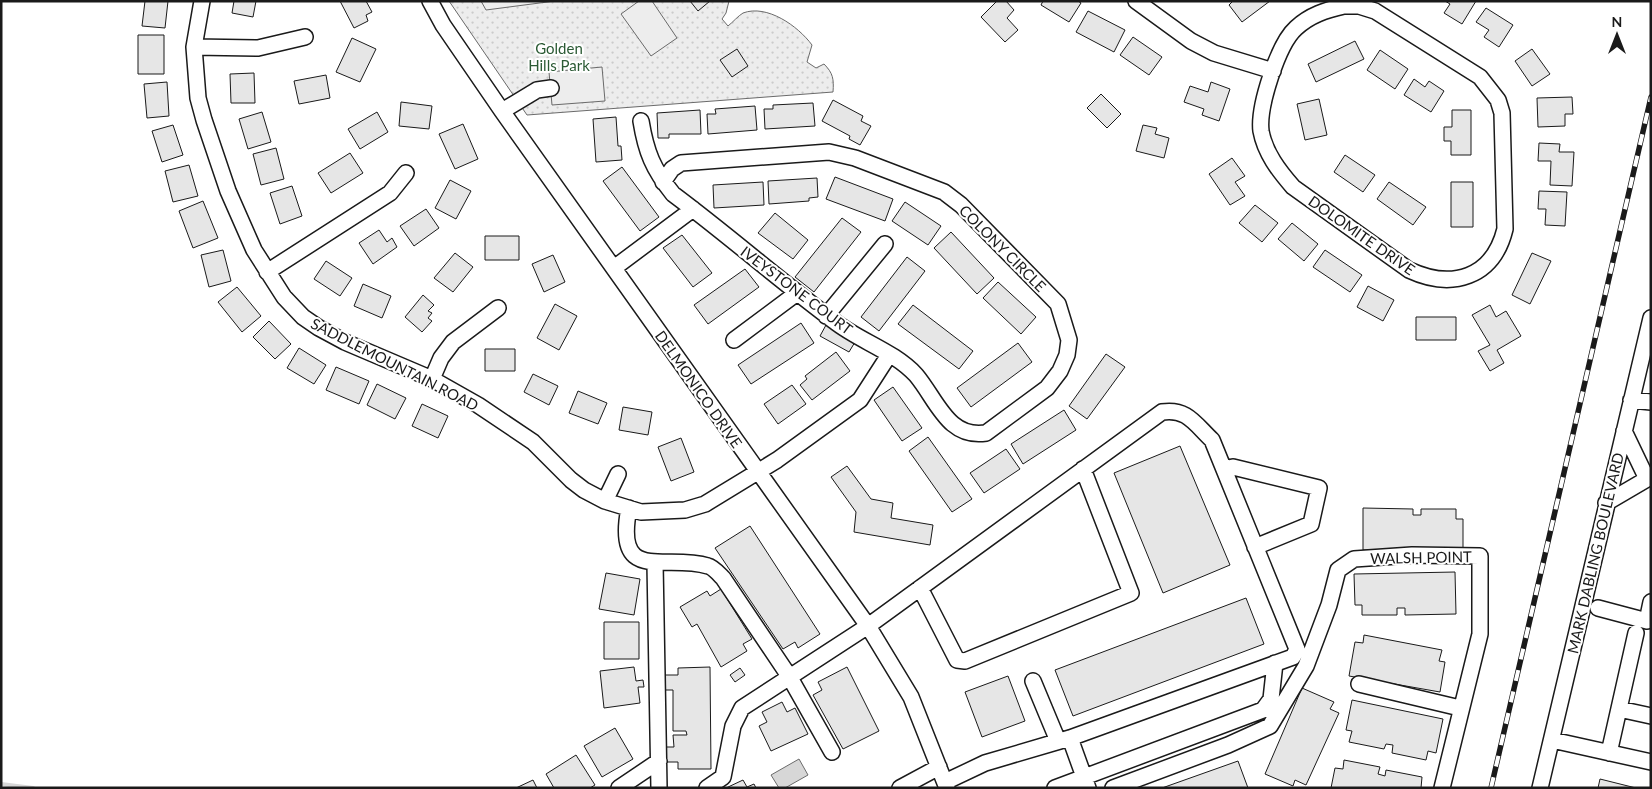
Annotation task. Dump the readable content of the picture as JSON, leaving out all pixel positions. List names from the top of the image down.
{
  "streets": {
    "street": [
      "DOLOMITE DRIVE",
      "COLONY CIRCLE",
      "IVEYSTONE COURT",
      "SADDLEMOUNTAIN ROAD",
      "DELMONICO DRIVE",
      "MARK DABLING BOULEVARD",
      "WALSH POINT"
    ]
  },
  "crossings": [
    ["COLONY CIRCLE", "IVEYSTONE COURT"],
    ["SADDLEMOUNTAIN ROAD", "DELMONICO DRIVE"]
  ],
  "parks": ["Golden Hills Park"],
  "north": "top"
}
